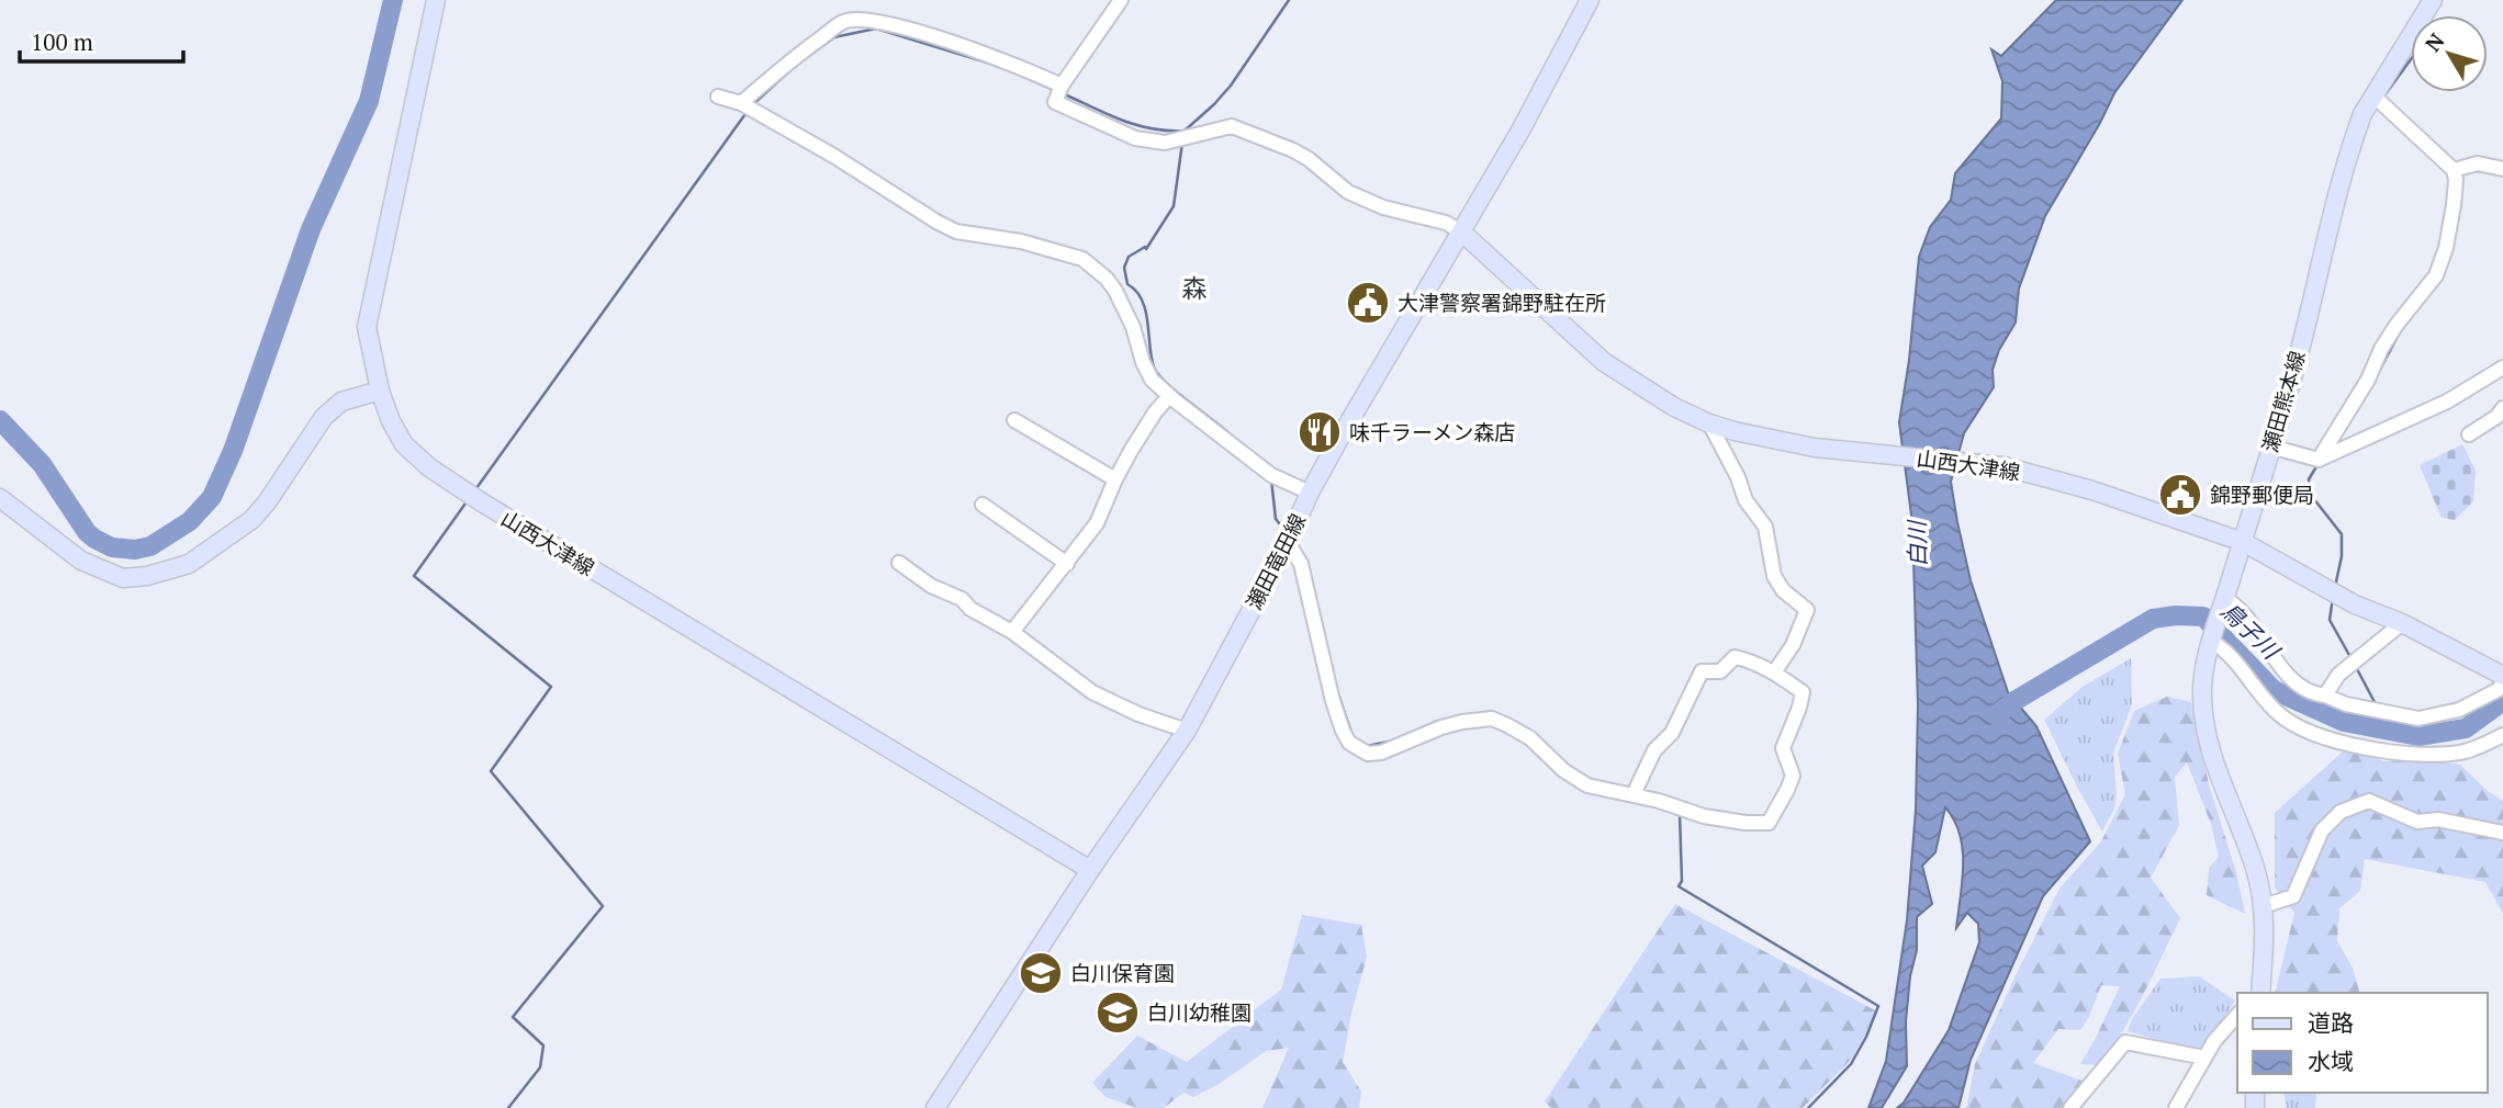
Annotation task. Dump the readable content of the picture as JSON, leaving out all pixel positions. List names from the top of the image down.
{
  "streets": {
    "main road": ["瀬田熊本線", "山西大津線", "瀬田竜田線"]
  },
  "crossings": [
    ["瀬田熊本線", "山西大津線"],
    ["山西大津線", "瀬田竜田線"]
  ],
  "districts": ["森"],
  "water": ["白川", "鳥子川"],
  "places": {
    "public building": ["大津警察署錦野駐在所", "錦野郵便局"],
    "restaurant": ["味千ラーメン森店"],
    "school or university": ["白川保育園", "白川幼稚園"]
  },
  "legend": ["道路", "水域"],
  "scale_bar": "100 m",
  "north": "top left"
}
